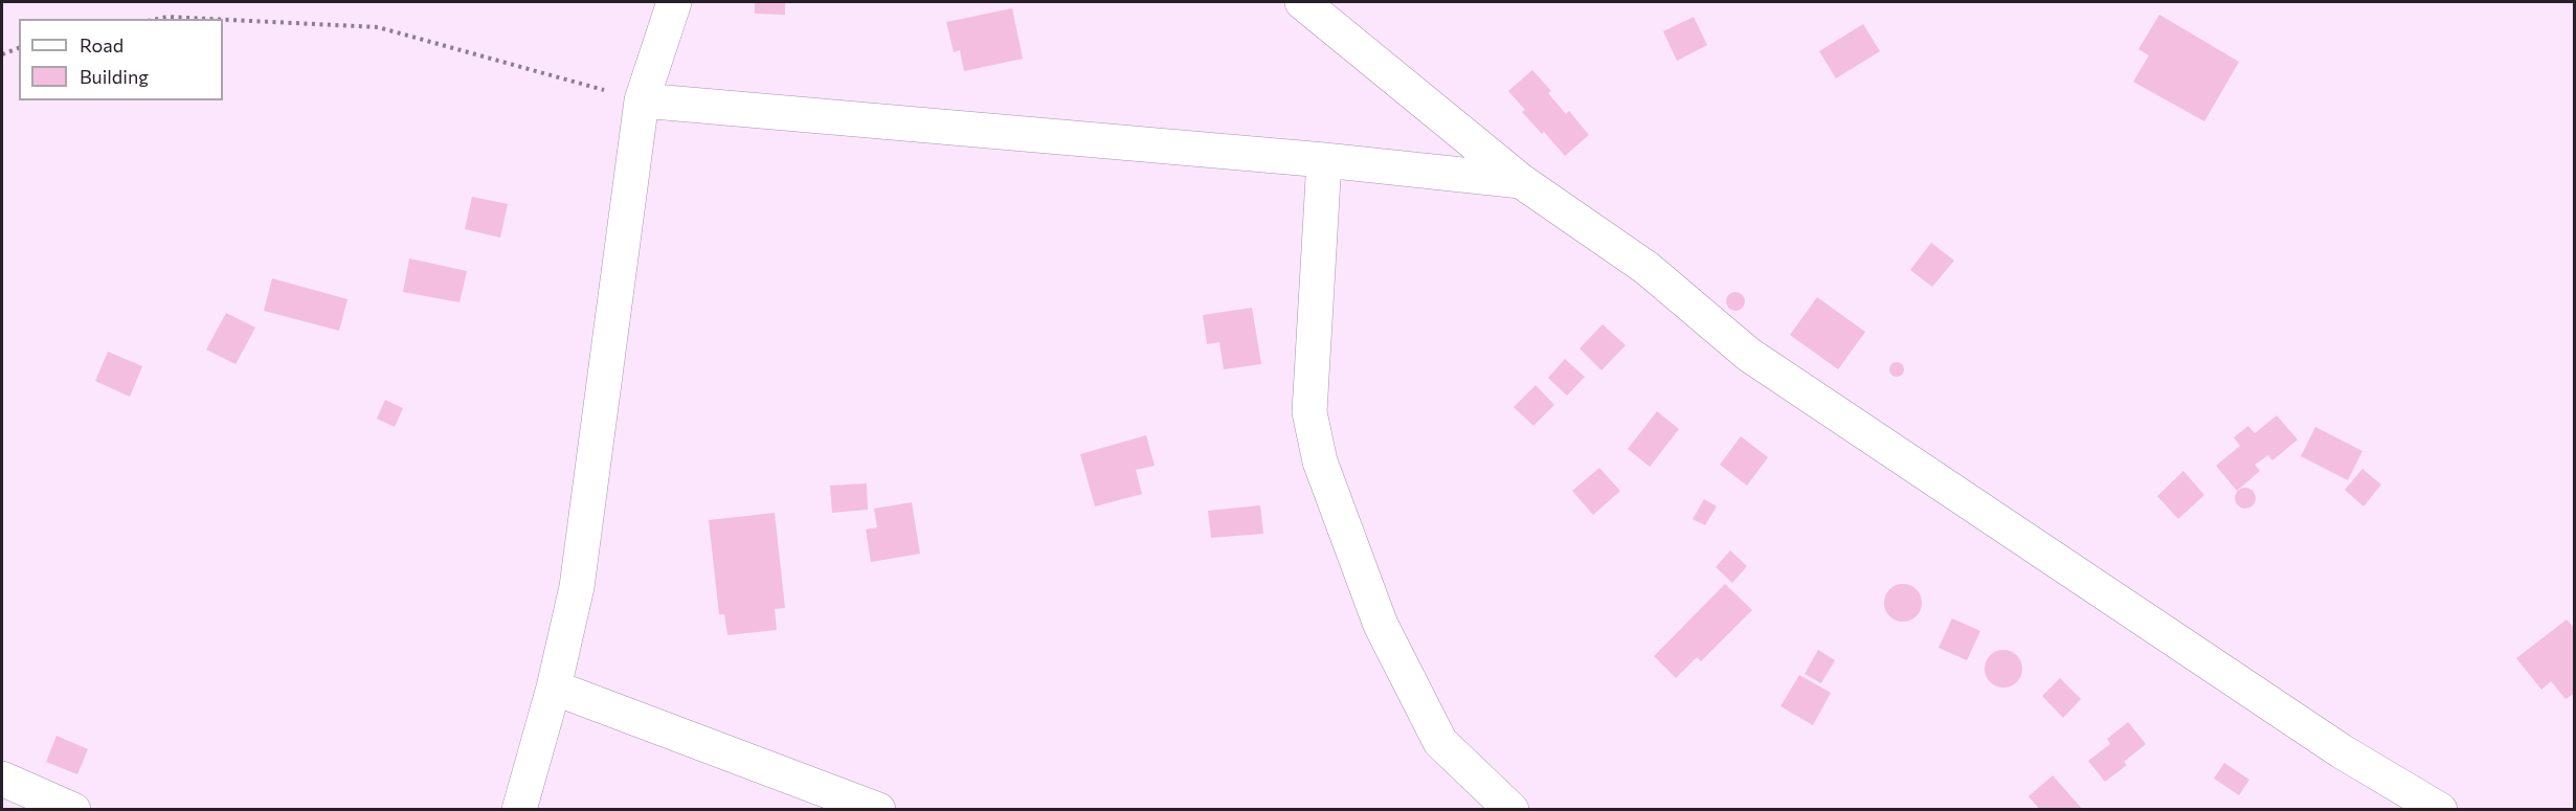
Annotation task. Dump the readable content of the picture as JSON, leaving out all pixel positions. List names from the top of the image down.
{
  "legend": ["Road", "Building"]
}
